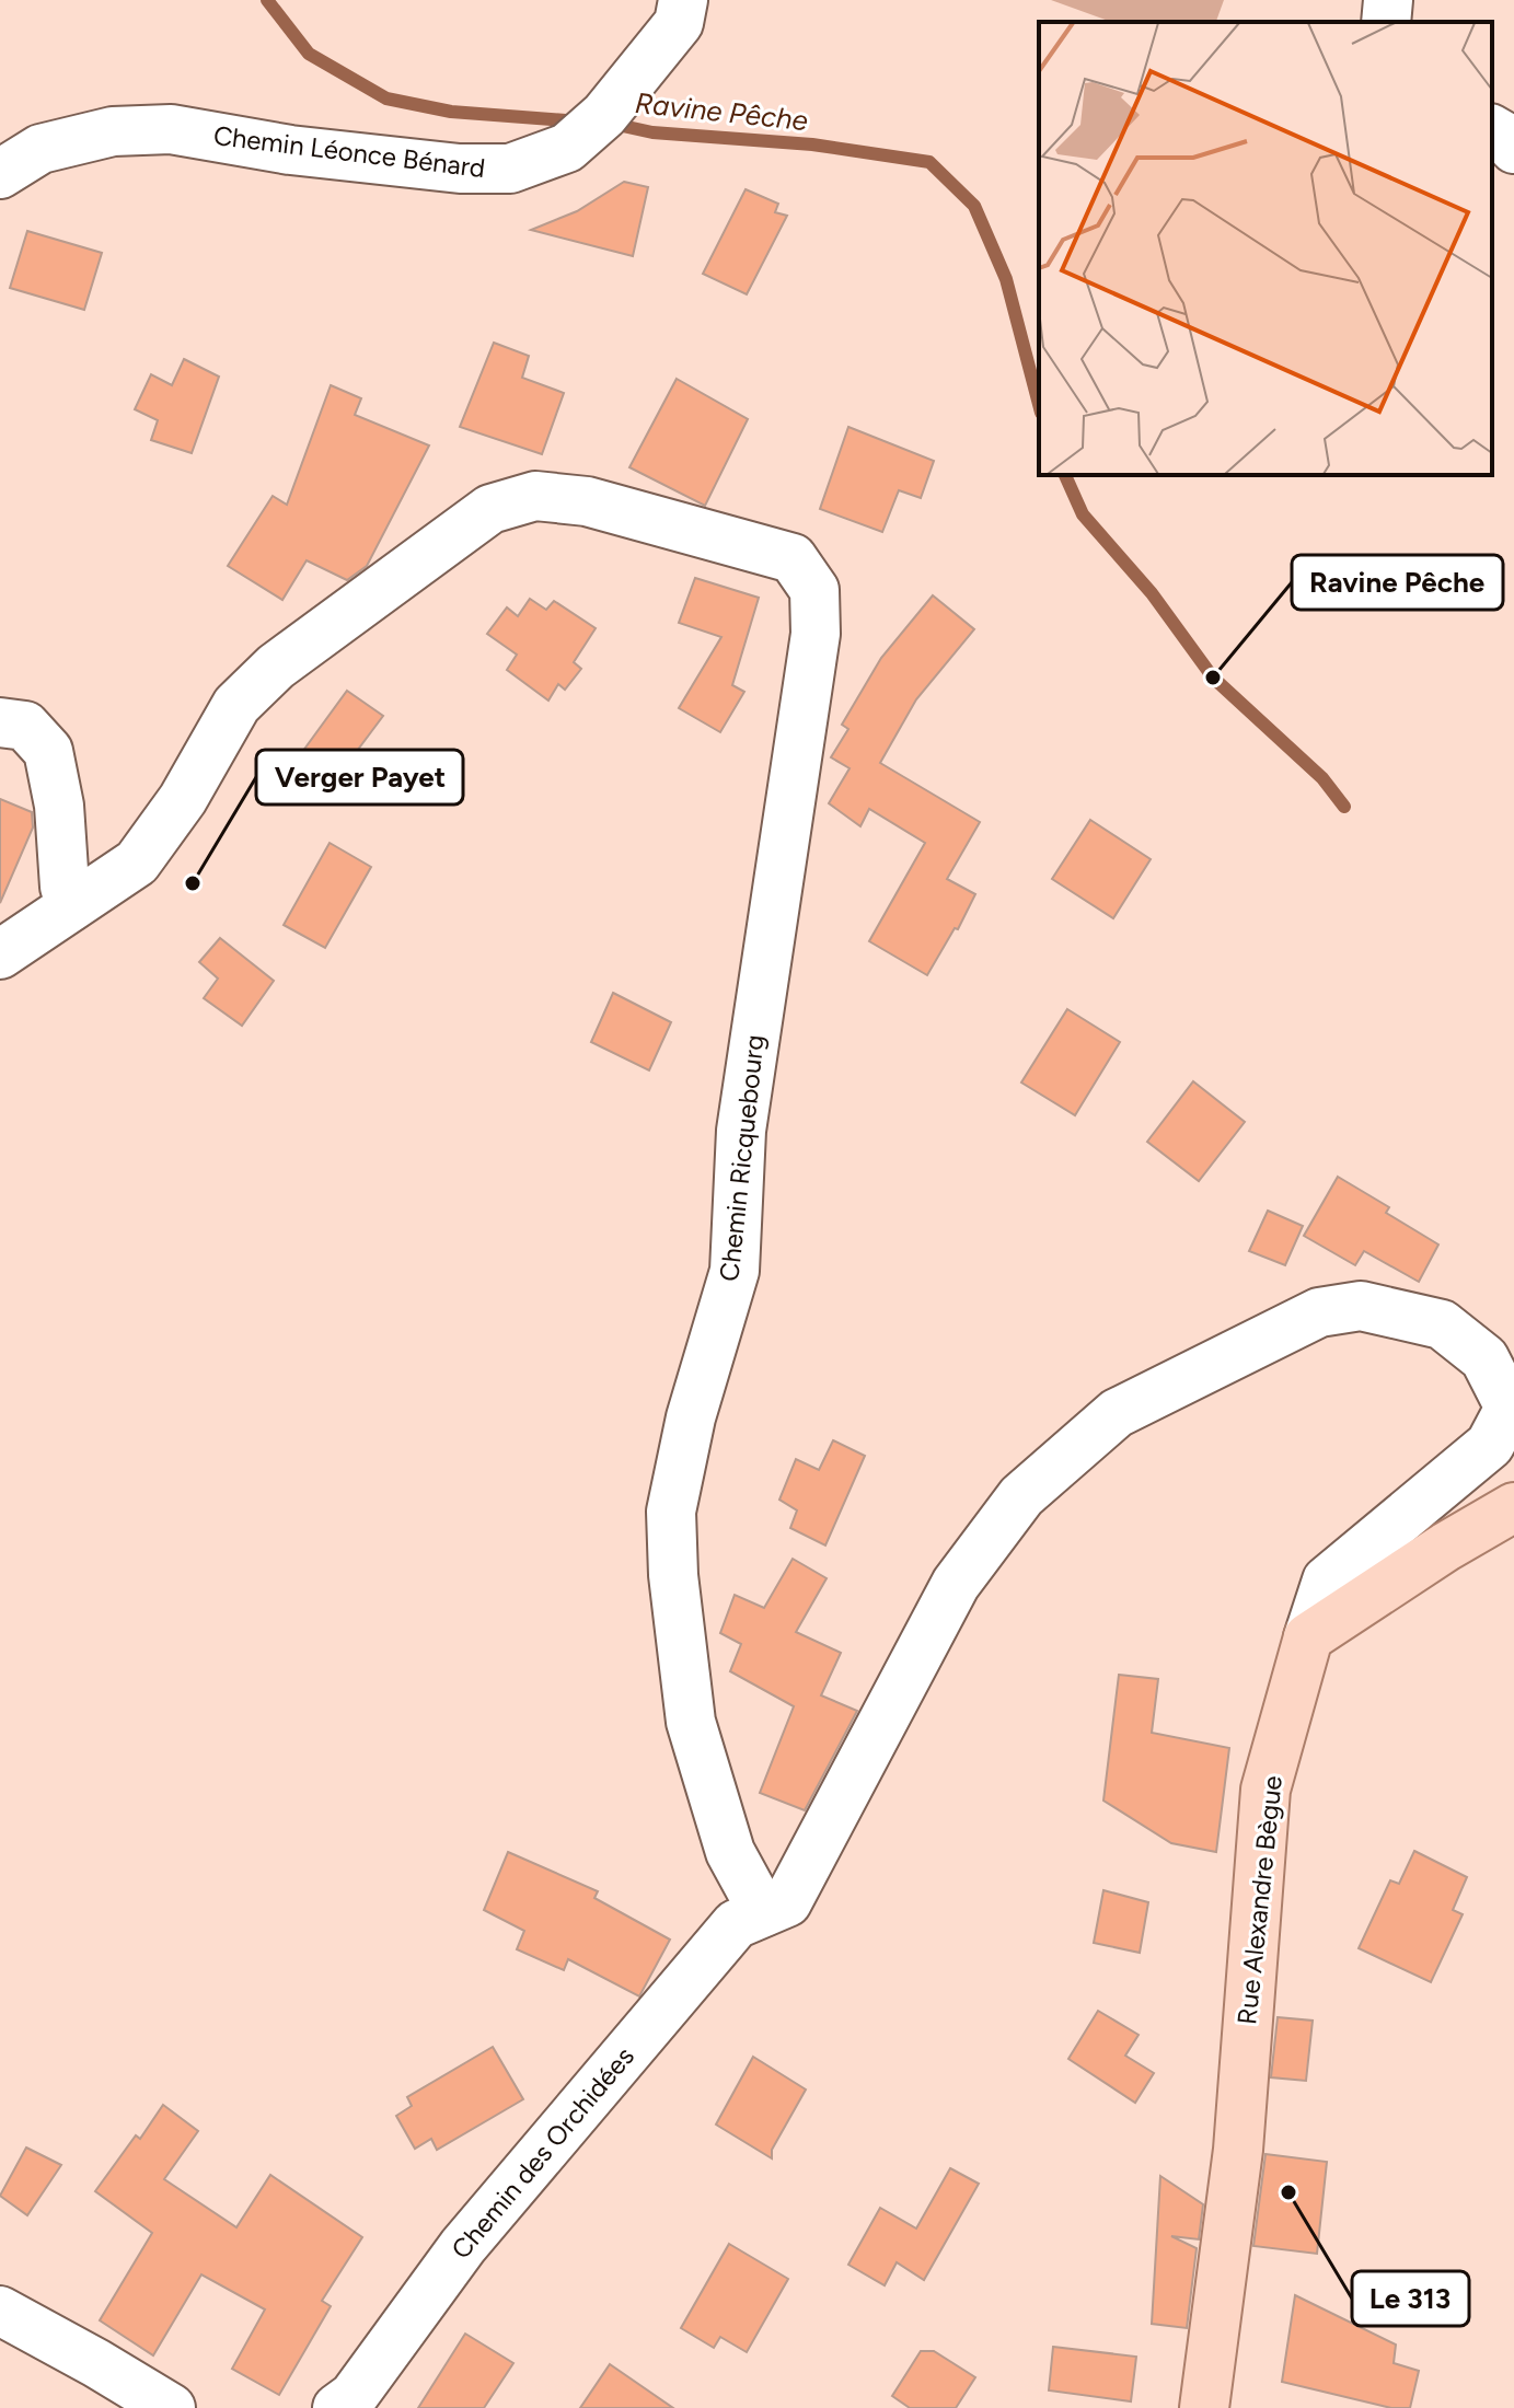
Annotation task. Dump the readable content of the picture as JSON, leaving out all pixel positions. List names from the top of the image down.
{
  "streets": {
    "main road": ["Rue Alexandre Bègue"],
    "street": ["Chemin Léonce Bénard", "Chemin Ricquebourg", "Chemin des Orchidées"]
  },
  "crossings": [
    ["Chemin Ricquebourg", "Chemin des Orchidées"]
  ],
  "water": ["Ravine Pêche"],
  "places": ["Ravine Pêche", "Verger Payet", "Le 313"]
}
